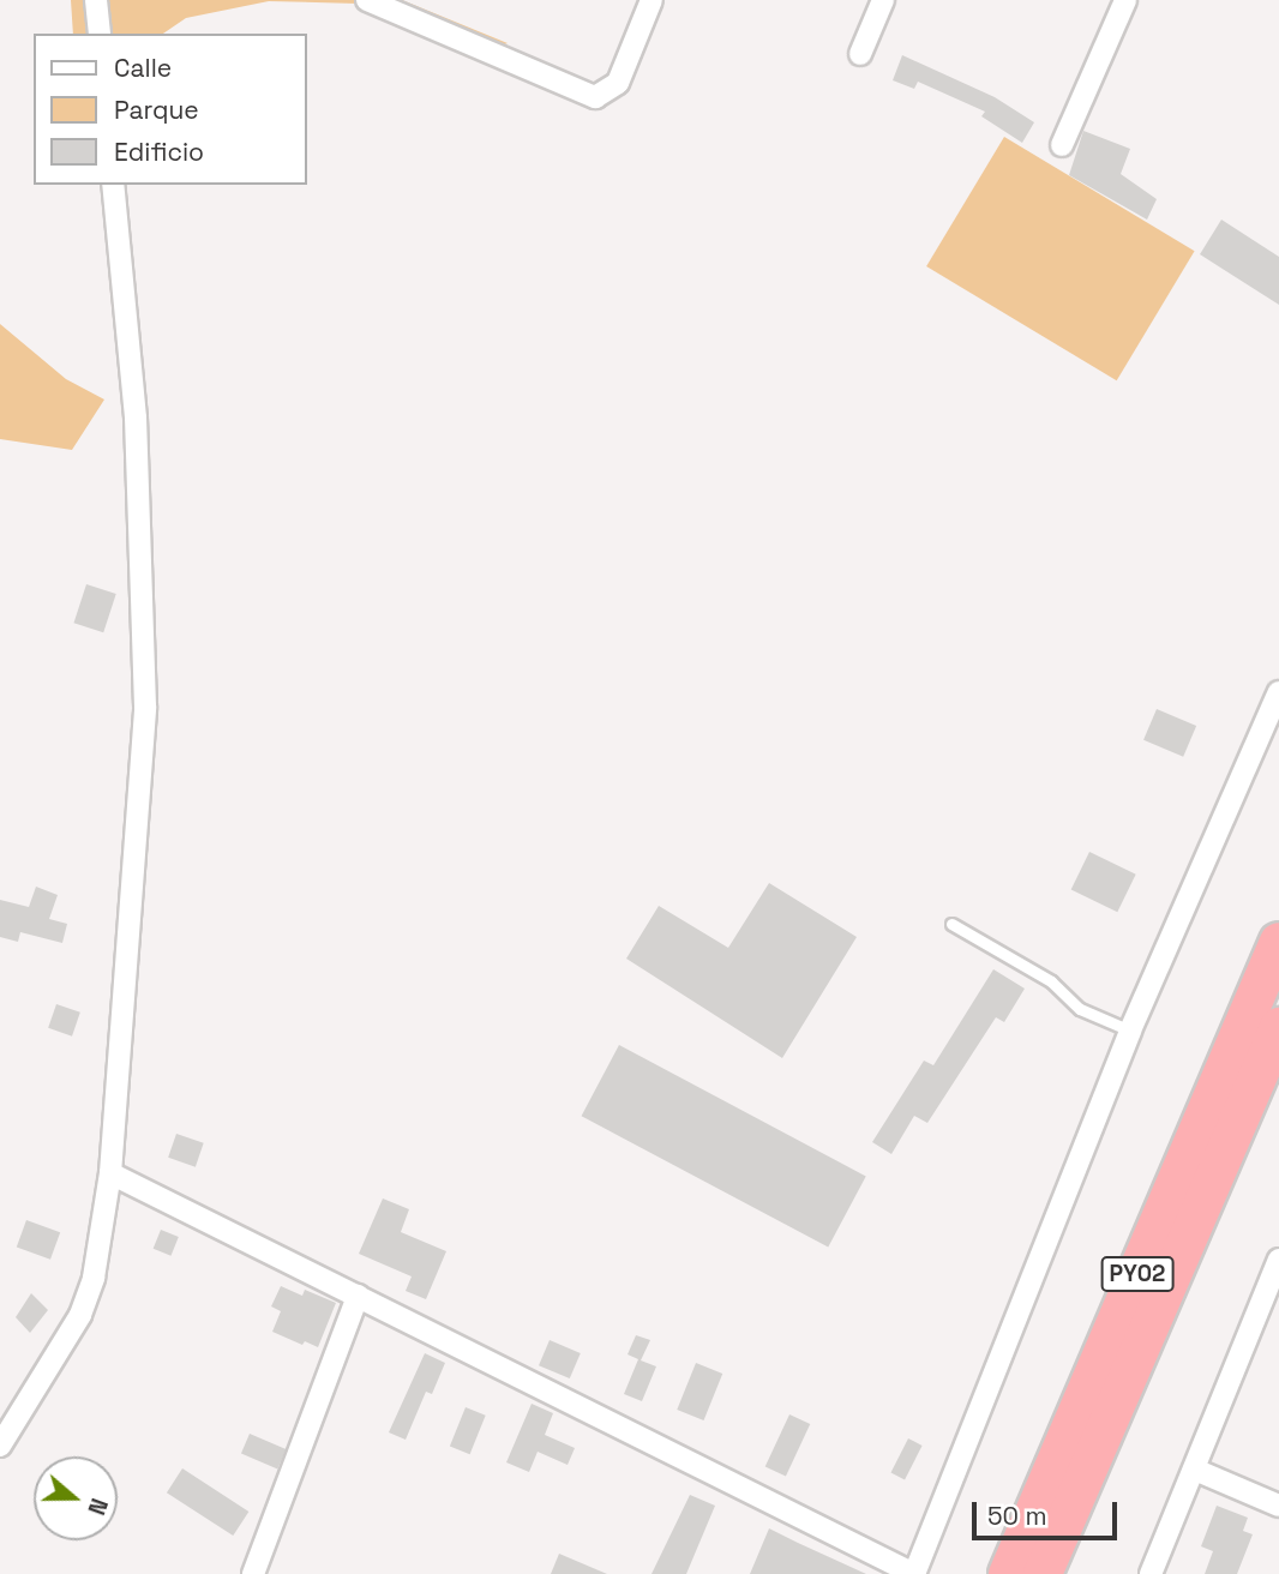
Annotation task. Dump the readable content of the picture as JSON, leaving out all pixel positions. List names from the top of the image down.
{
  "streets": {
    "highway": ["PY02"]
  },
  "legend": ["Calle", "Parque", "Edificio"],
  "scale_bar": "50 m",
  "north": "right"
}
